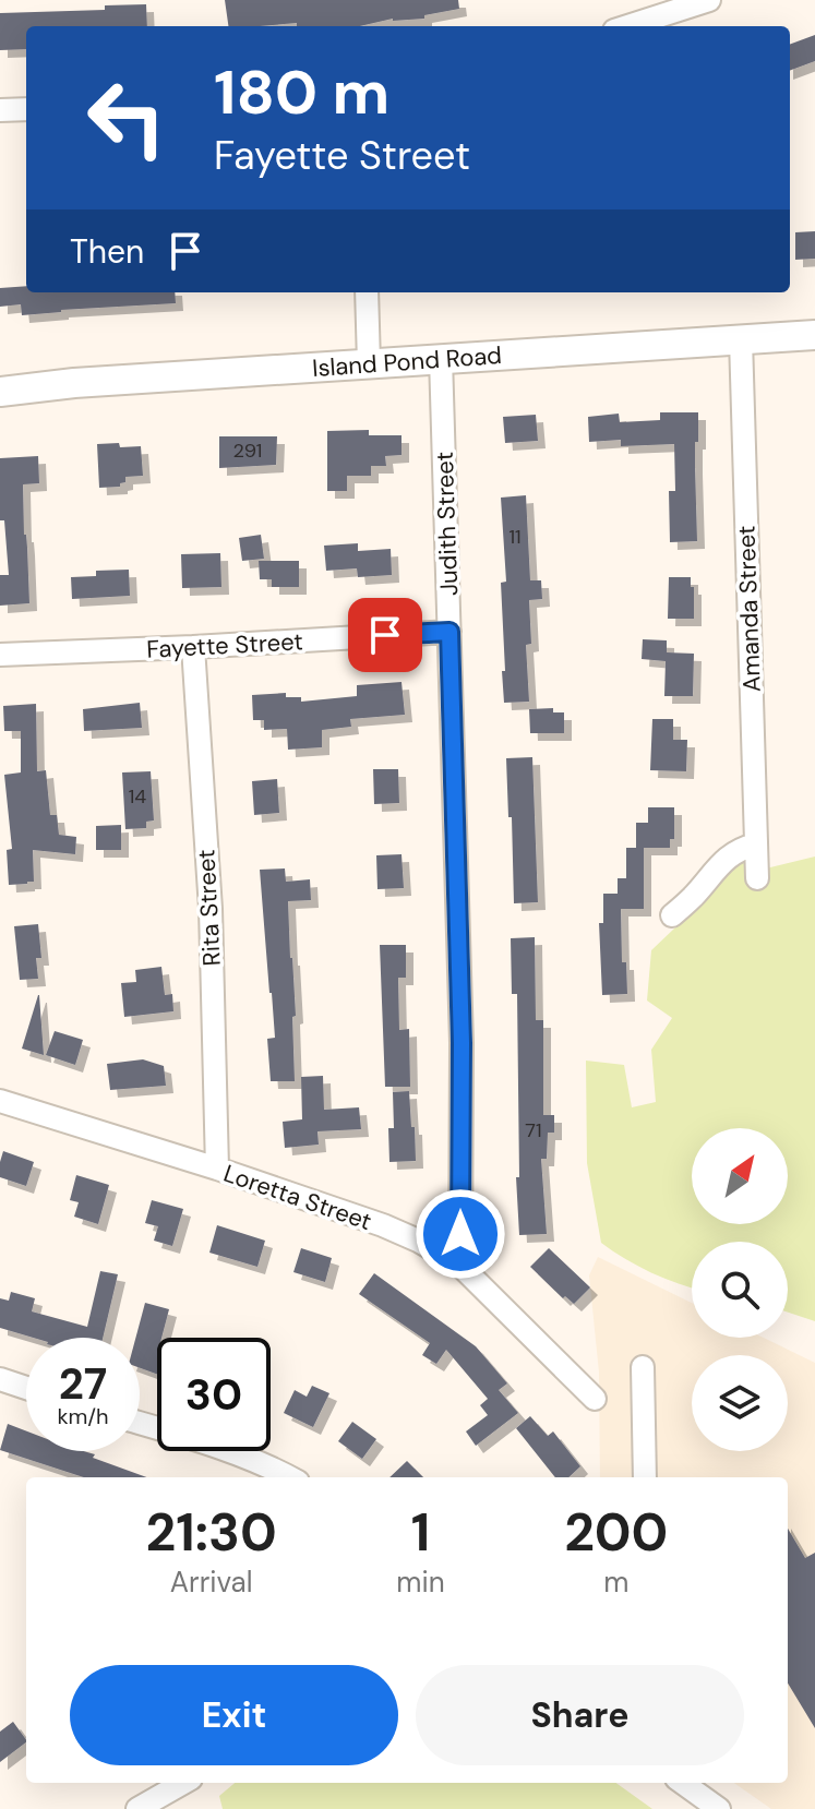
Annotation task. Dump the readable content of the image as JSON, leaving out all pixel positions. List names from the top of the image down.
{
  "streets": {
    "main road": ["Island Pond Road"],
    "street": [
      "Judith Street",
      "Amanda Street",
      "Fayette Street",
      "Rita Street",
      "Loretta Street"
    ]
  },
  "crossings": [
    ["Island Pond Road", "Judith Street"],
    ["Island Pond Road", "Amanda Street"],
    ["Judith Street", "Fayette Street"],
    ["Judith Street", "Loretta Street"],
    ["Fayette Street", "Rita Street"],
    ["Rita Street", "Loretta Street"]
  ],
  "house_numbers": [
    "291",
    "11",
    "14",
    "71"
  ],
  "north": "top right",
  "page": {
    "turn": ["180 m", "Fayette Street"],
    "then": "Then",
    "speed": "27 km/h",
    "limit": "30",
    "eta": [
      "21:30",
      "Arrival",
      "1",
      "min",
      "200",
      "m"
    ],
    "buttons": ["Exit", "Share"]
  }
}
